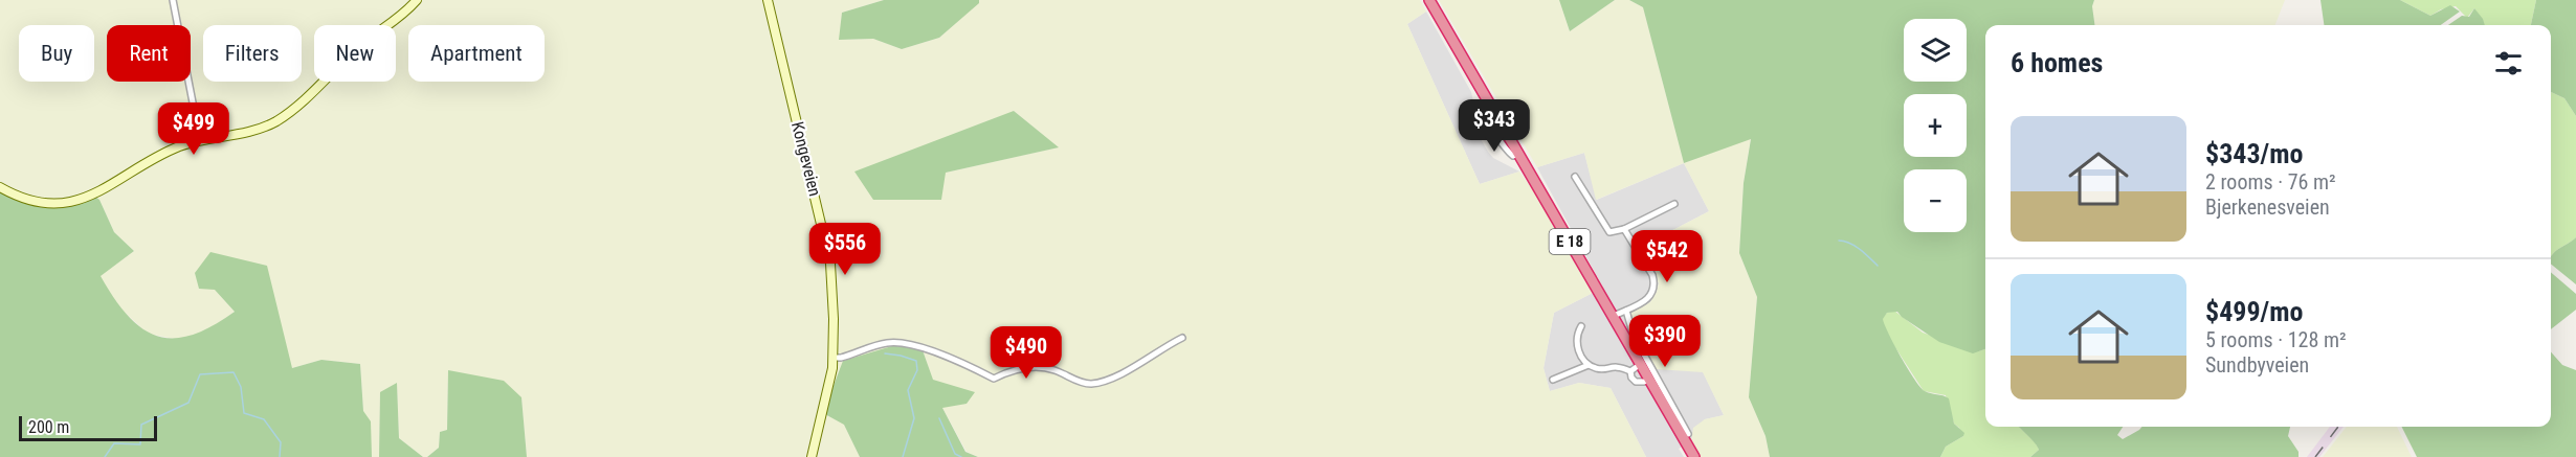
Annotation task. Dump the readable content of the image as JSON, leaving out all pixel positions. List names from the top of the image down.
{
  "streets": {
    "highway": ["E 18"],
    "main road": ["Kongeveien"]
  },
  "scale_bar": "200 m",
  "page": {
    "map_buttons": ["+", "−"],
    "chip": [
      "Buy",
      "Rent",
      "Filters",
      "New",
      "Apartment"
    ],
    "heading": "6 homes",
    "price": [
      "$343",
      "$499",
      "$556",
      "$542",
      "$390",
      "$490"
    ],
    "list": [
      {
        "name": "$343/mo",
        "note": "2 rooms · 76 m² · Bjerkenesveien"
      },
      {
        "name": "$499/mo",
        "note": "5 rooms · 128 m² · Sundbyveien"
      }
    ],
    "scale": "200 m"
  }
}
